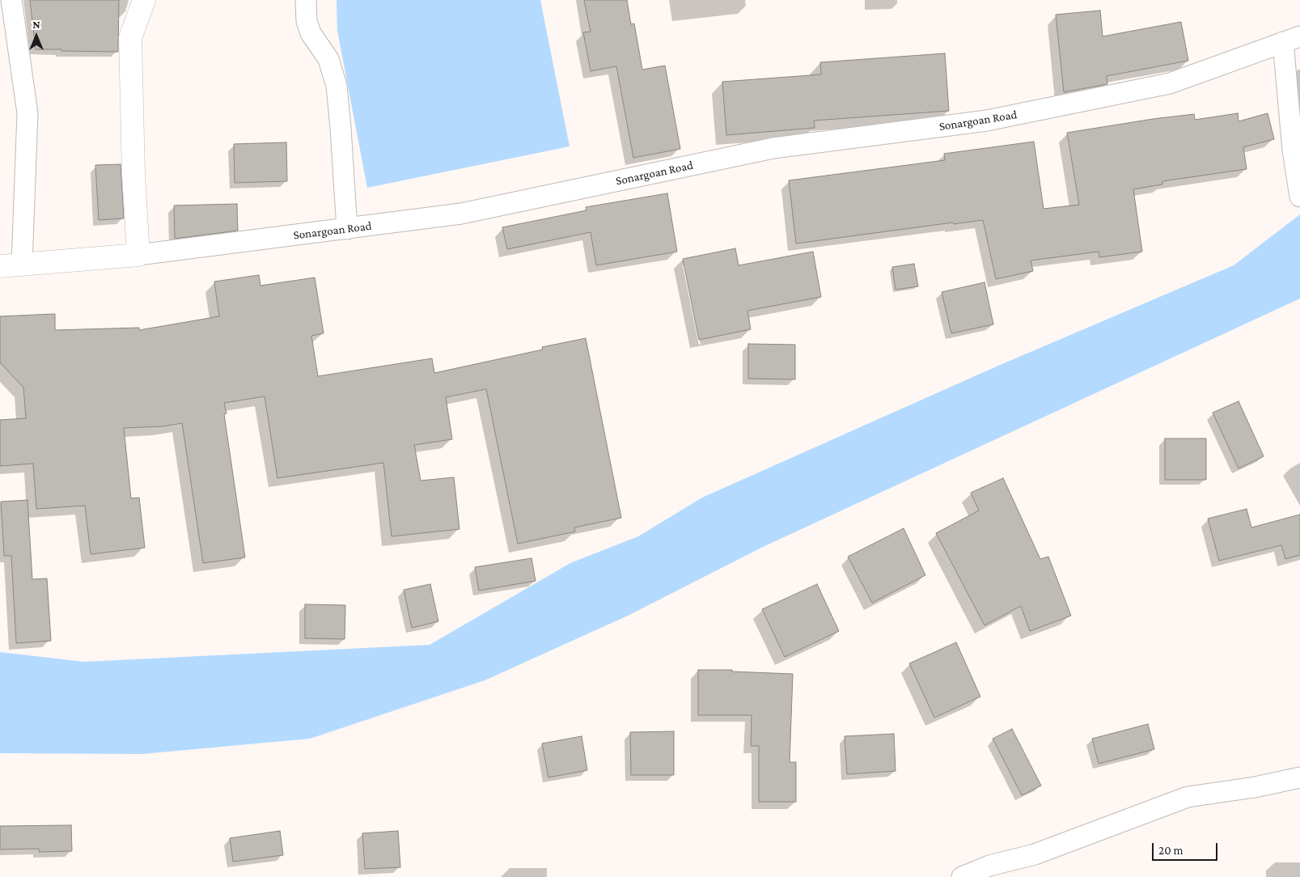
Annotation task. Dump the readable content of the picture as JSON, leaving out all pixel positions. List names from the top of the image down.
{
  "streets": {
    "main road": ["Sonargoan Road"]
  },
  "scale_bar": "20 m",
  "north": "top"
}
